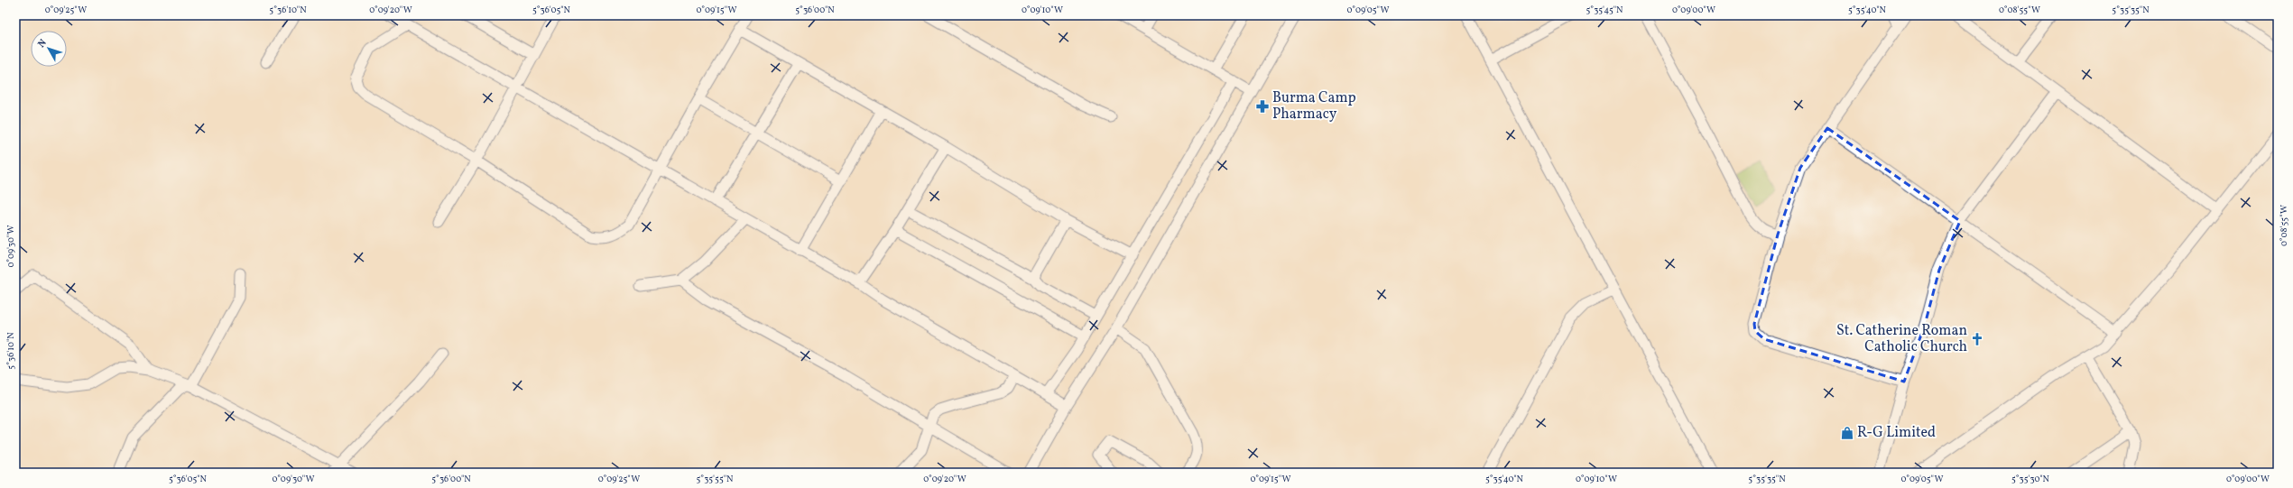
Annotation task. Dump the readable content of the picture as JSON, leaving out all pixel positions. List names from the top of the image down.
{
  "places": {
    "pharmacy": ["Burma Camp Pharmacy"],
    "church": ["St. Catherine Roman Catholic Church"],
    "shop": ["R-G Limited"]
  },
  "north": "top left",
  "coordinates": [
    "0°09'25\"W",
    "5°36'10\"N",
    "0°09'20\"W",
    "5°36'05\"N",
    "0°09'15\"W",
    "5°36'00\"N",
    "0°09'10\"W",
    "0°09'05\"W",
    "5°35'45\"N",
    "0°09'00\"W",
    "5°35'40\"N",
    "0°08'55\"W",
    "5°35'35\"N",
    "0°09'30\"W",
    "5°35'55\"N",
    "5°35'30\"N"
  ]
}
